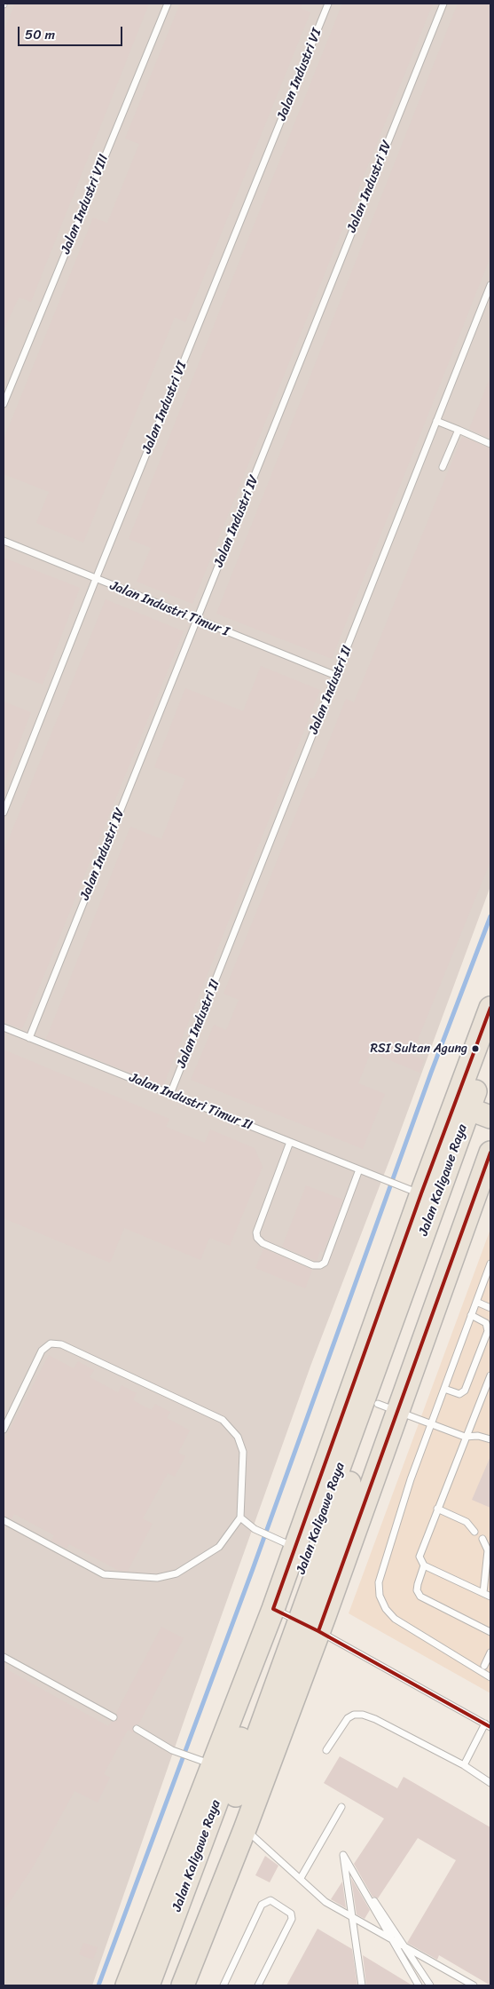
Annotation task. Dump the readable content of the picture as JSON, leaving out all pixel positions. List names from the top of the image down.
{
  "streets": {
    "highway": ["Jalan Kaligawe Raya"],
    "lane": [
      "Jalan Industri VI",
      "Jalan Industri IV",
      "Jalan Industri VIII",
      "Jalan Industri Timur I",
      "Jalan Industri II",
      "Jalan Industri Timur II"
    ]
  },
  "crossings": [
    ["Jalan Industri VI", "Jalan Industri Timur I"],
    ["Jalan Industri IV", "Jalan Industri Timur I"],
    ["Jalan Industri IV", "Jalan Industri Timur II"],
    ["Jalan Industri Timur I", "Jalan Industri II"],
    ["Jalan Industri II", "Jalan Industri Timur II"]
  ],
  "places": ["RSI Sultan Agung"],
  "scale_bar": "50 m"
}
